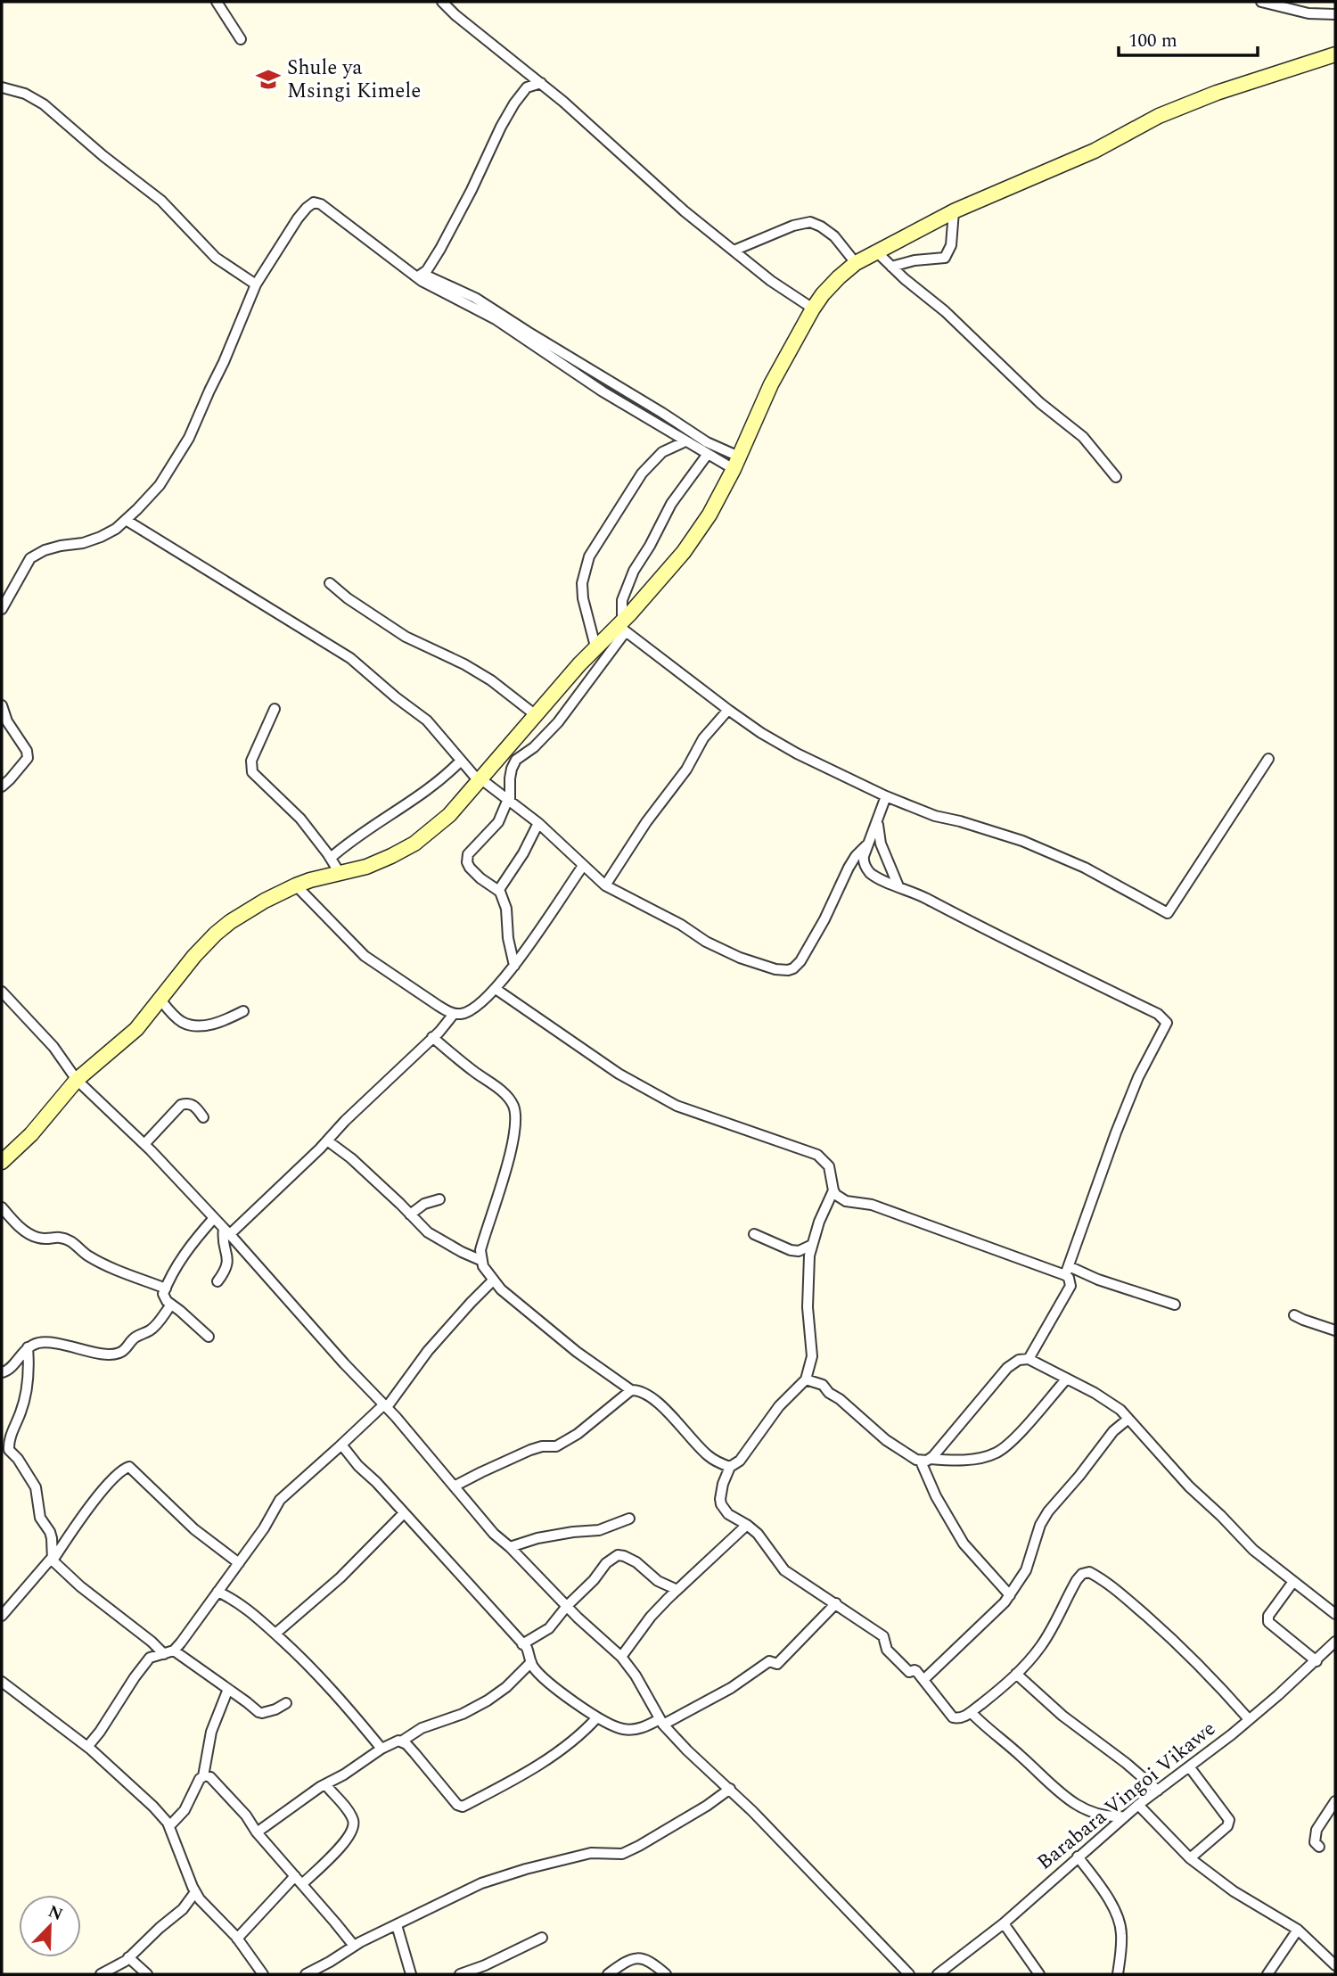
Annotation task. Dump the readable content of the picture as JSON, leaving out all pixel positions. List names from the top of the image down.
{
  "streets": {
    "street": ["Barabara Vingoi Vikawe"]
  },
  "places": {
    "school or university": ["Shule ya Msingi Kimele"]
  },
  "scale_bar": "100 m",
  "north": "top right"
}
